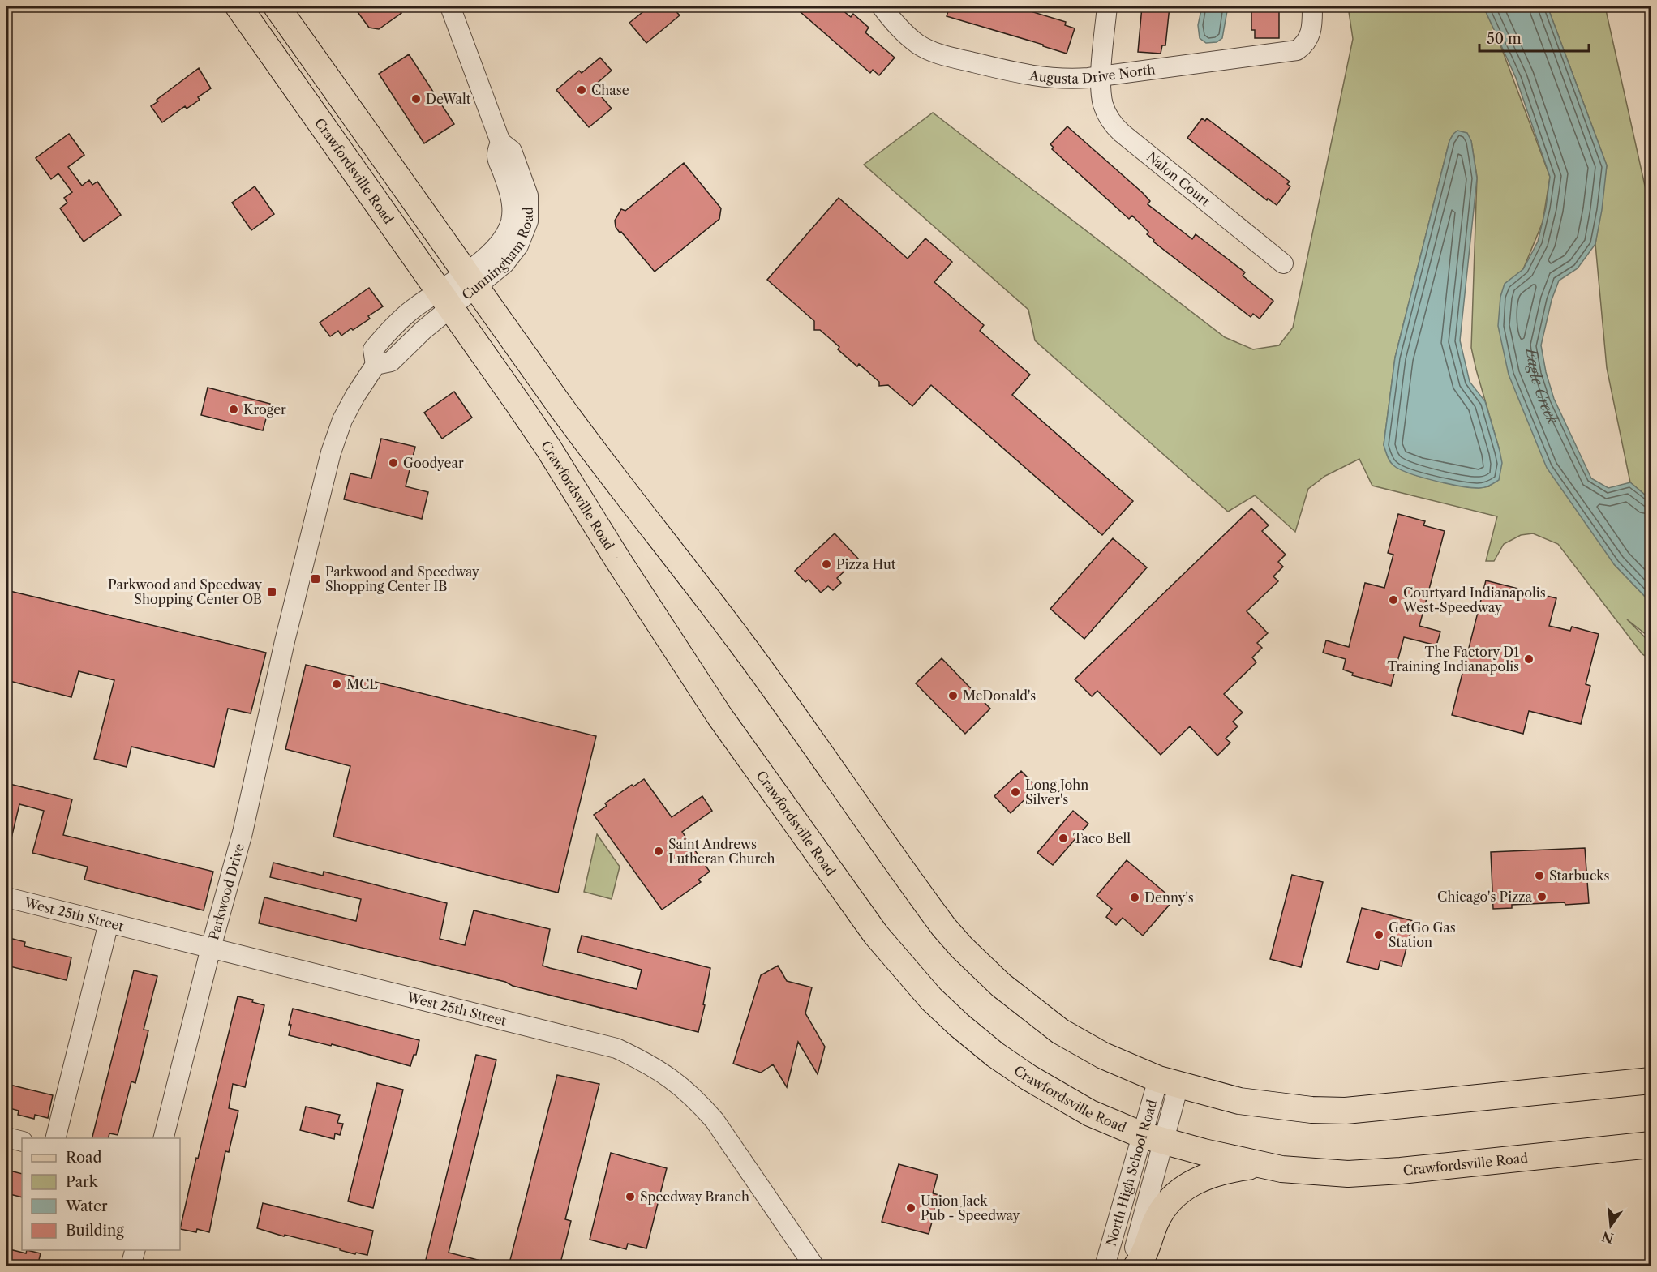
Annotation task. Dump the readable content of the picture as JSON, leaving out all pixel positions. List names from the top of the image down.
{
  "streets": {
    "main road": ["Crawfordsville Road"],
    "street": [
      "Augusta Drive North",
      "Nalon Court",
      "Cunningham Road",
      "Parkwood Drive",
      "West 25th Street",
      "North High School Road"
    ]
  },
  "crossings": [
    ["Augusta Drive North", "Nalon Court"],
    ["Crawfordsville Road", "Cunningham Road"],
    ["Crawfordsville Road", "North High School Road"],
    ["Cunningham Road", "Parkwood Drive"],
    ["Parkwood Drive", "West 25th Street"]
  ],
  "water": ["Eagle Creek"],
  "places": {
    "other": [
      "Chase",
      "DeWalt",
      "Kroger",
      "Goodyear",
      "Pizza Hut",
      "Courtyard Indianapolis West-Speedway",
      "The Factory D1 Training Indianapolis",
      "MCL",
      "McDonald's",
      "Long John Silver's",
      "Taco Bell",
      "Saint Andrews Lutheran Church",
      "Starbucks",
      "Chicago's Pizza",
      "Denny's",
      "GetGo Gas Station",
      "Speedway Branch",
      "Union Jack Pub - Speedway"
    ],
    "transit": ["Parkwood and Speedway Shopping Center IB", "Parkwood and Speedway Shopping Center OB"]
  },
  "legend": [
    "Road",
    "Park",
    "Water",
    "Building"
  ],
  "scale_bar": "50 m",
  "north": "bottom"
}
